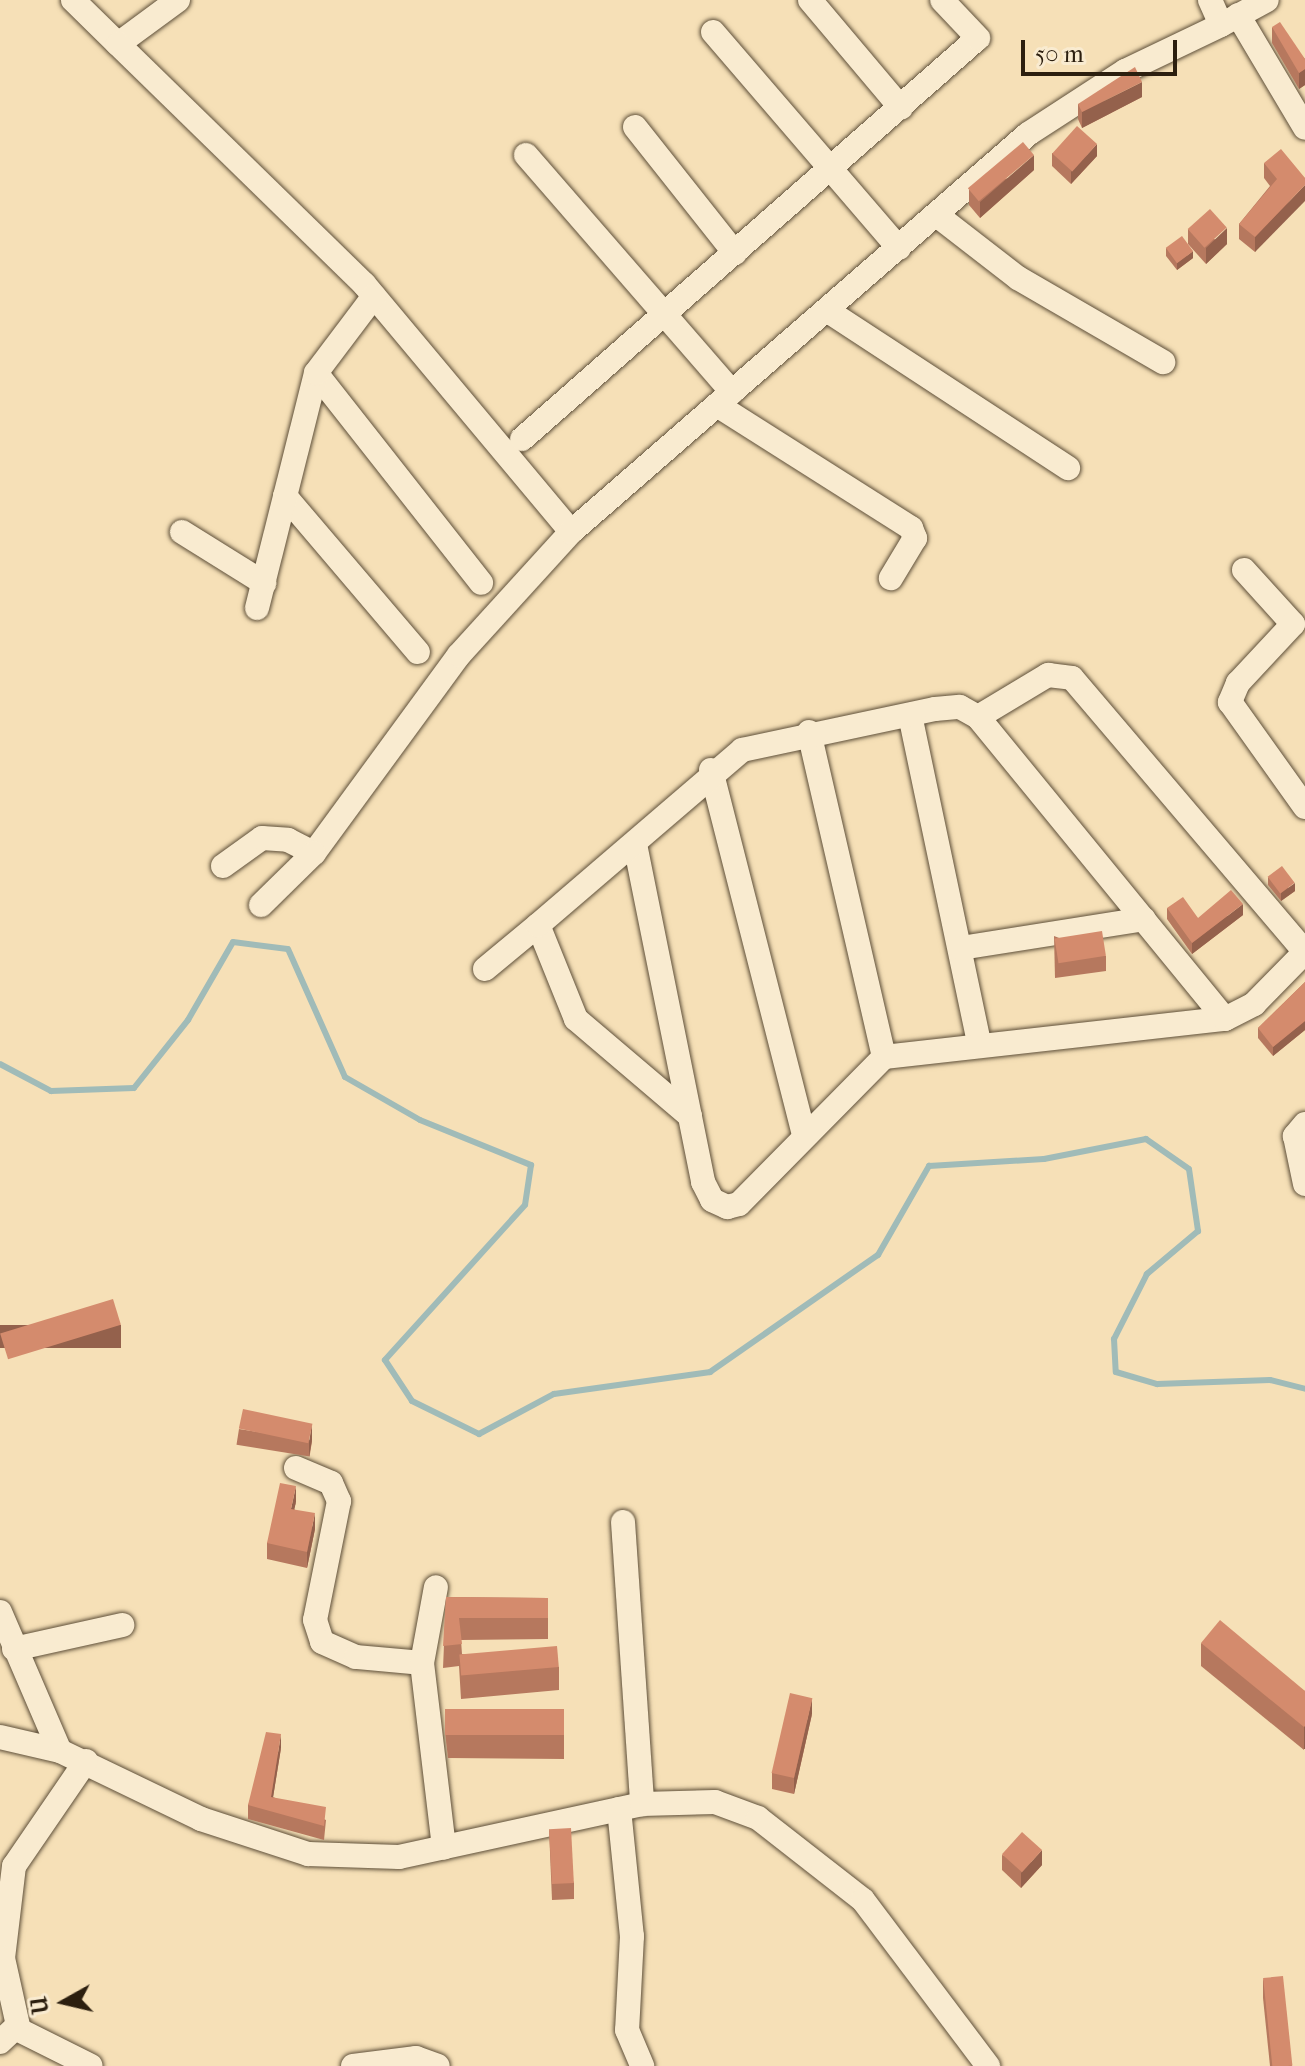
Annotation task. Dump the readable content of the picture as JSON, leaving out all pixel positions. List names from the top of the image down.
{
  "scale_bar": "50 m",
  "north": "left"
}
